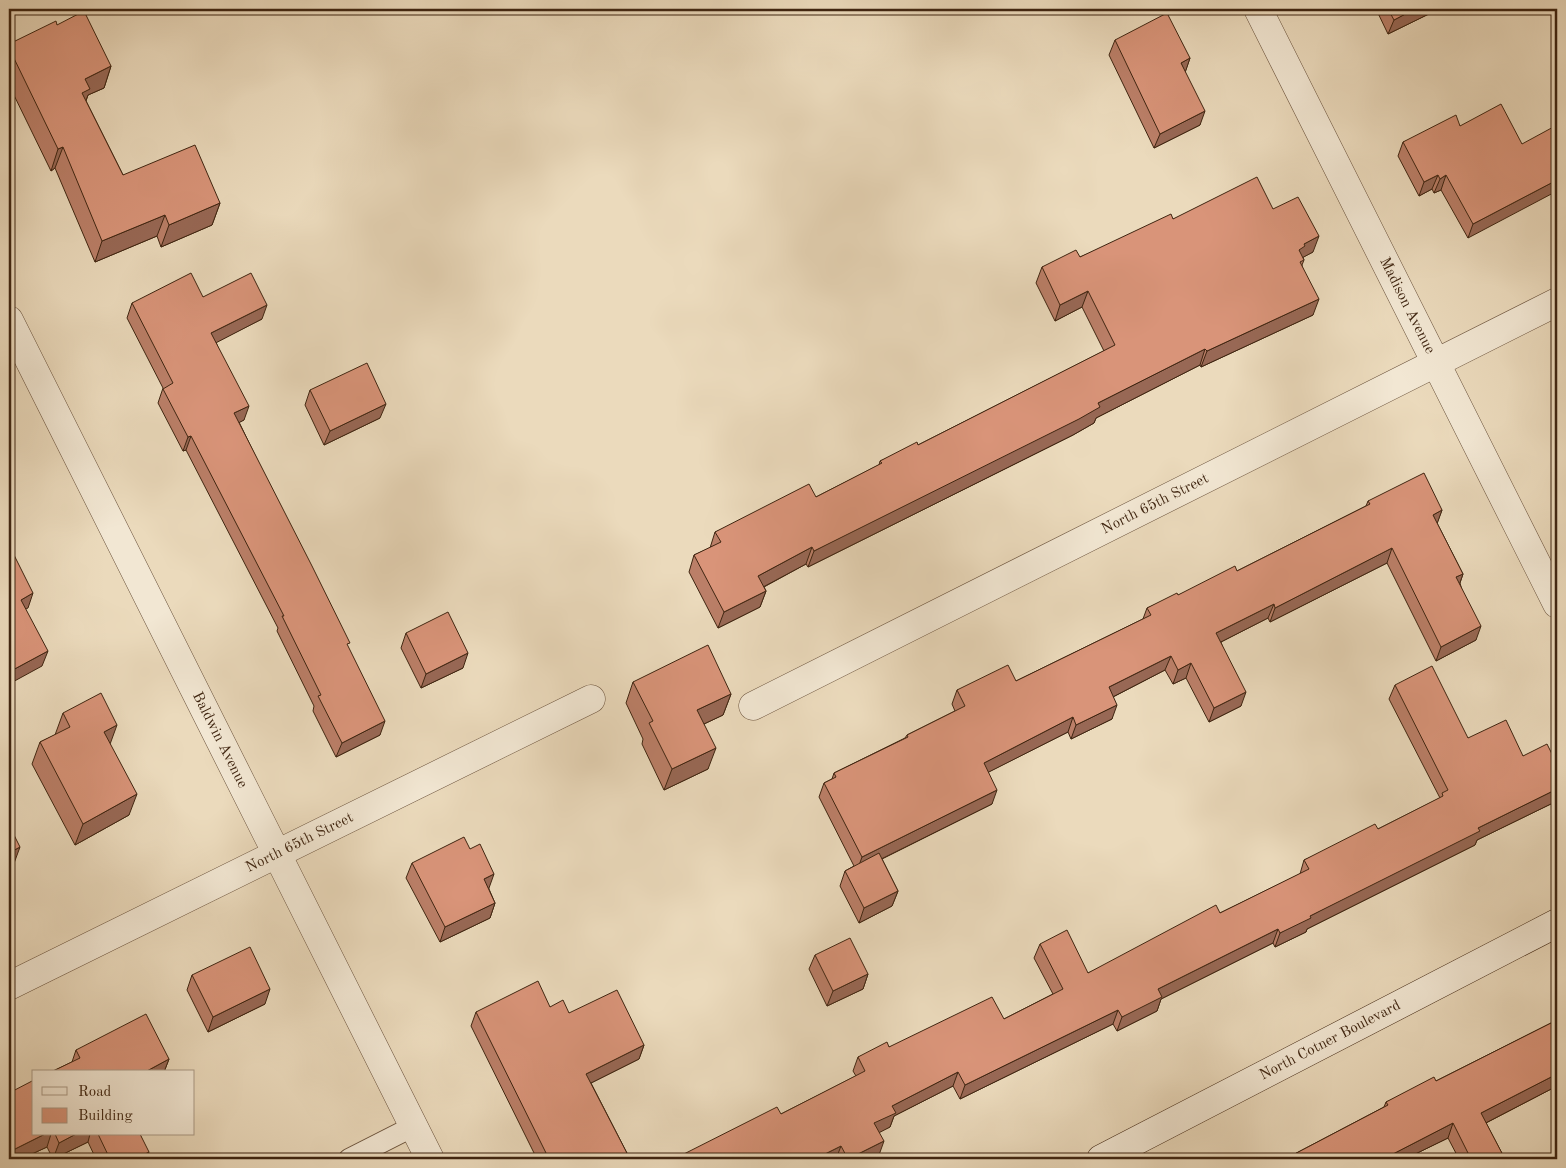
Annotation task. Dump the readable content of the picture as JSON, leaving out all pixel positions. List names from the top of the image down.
{
  "streets": {
    "street": [
      "Madison Avenue",
      "North 65th Street",
      "Baldwin Avenue",
      "North Cotner Boulevard"
    ]
  },
  "crossings": [
    ["Madison Avenue", "North 65th Street"],
    ["North 65th Street", "Baldwin Avenue"]
  ],
  "legend": ["Road", "Building"]
}
